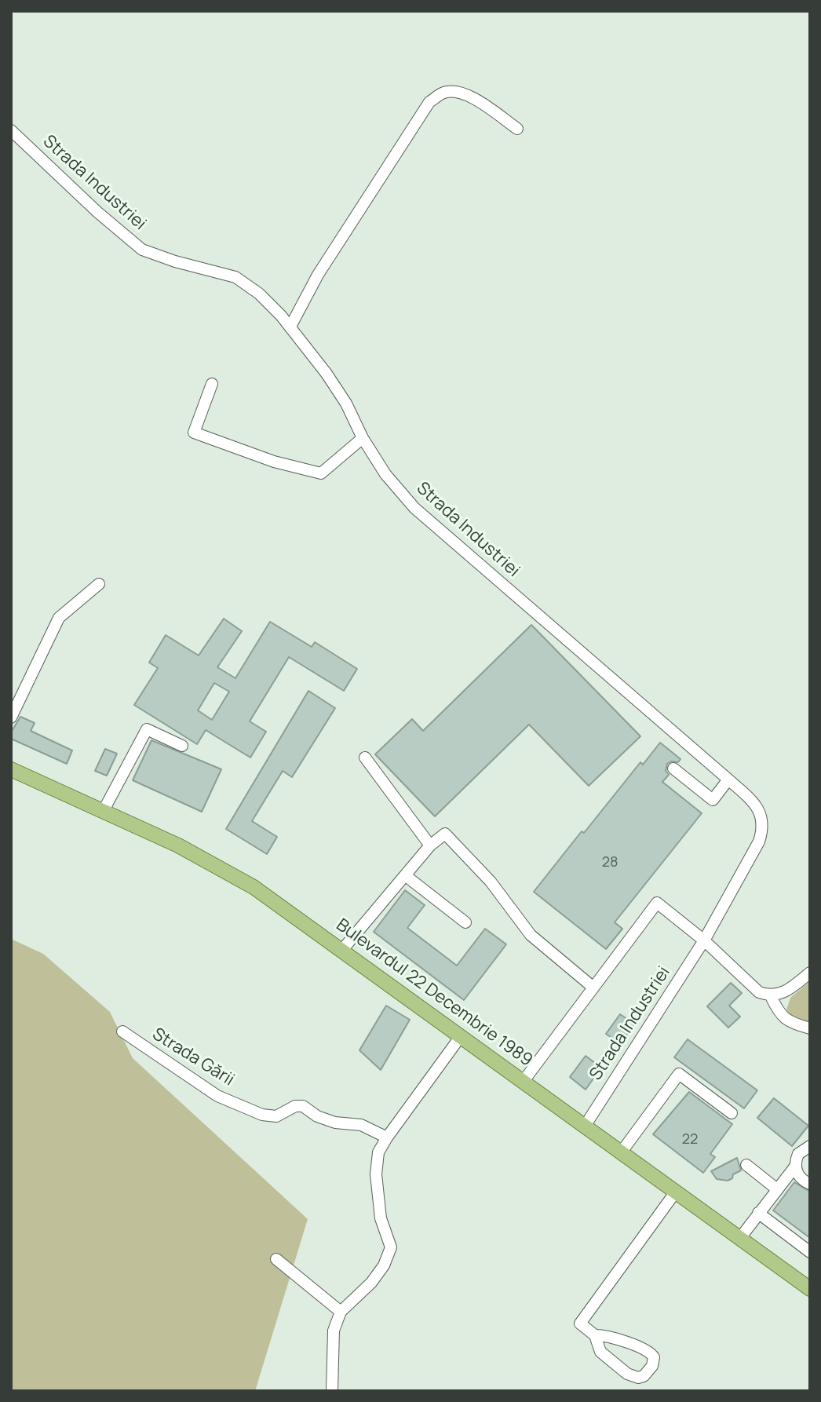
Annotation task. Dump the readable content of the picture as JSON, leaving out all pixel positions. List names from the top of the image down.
{
  "streets": {
    "main road": ["Bulevardul 22 Decembrie 1989"],
    "street": ["Strada Industriei", "Strada Gării"]
  },
  "crossings": [
    ["Strada Industriei", "Bulevardul 22 Decembrie 1989"]
  ],
  "house_numbers": ["28", "22"]
}
